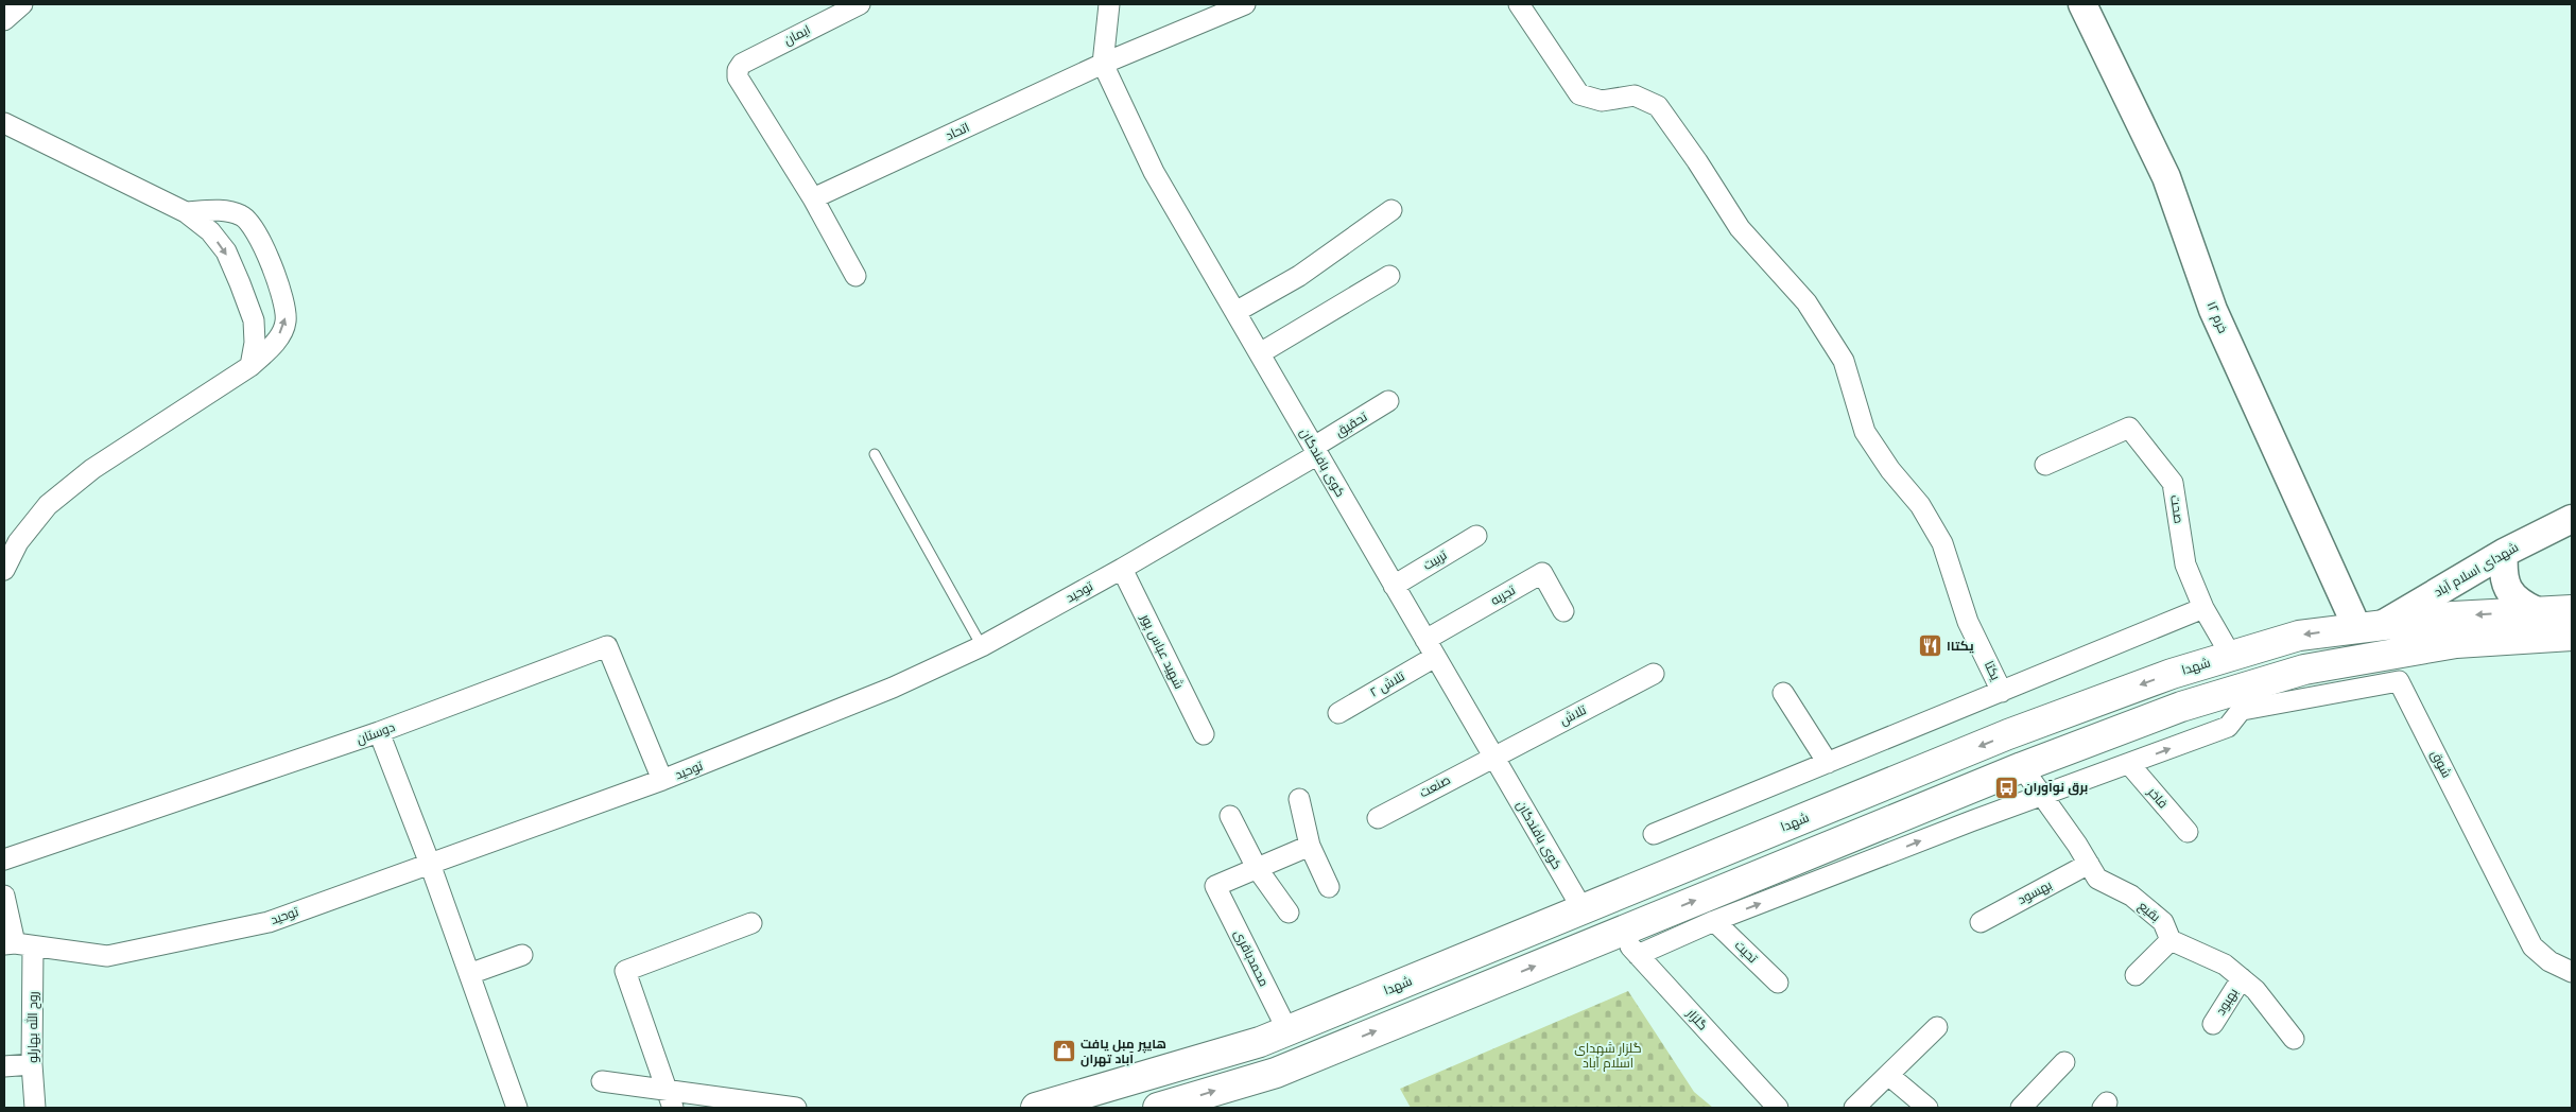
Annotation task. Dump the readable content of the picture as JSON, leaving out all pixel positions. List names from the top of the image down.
{
  "streets": {
    "main road": ["شهدا"],
    "street": [
      "ایمان",
      "اتحاد",
      "خرم ۱۲",
      "تحقیق",
      "کوی بافندگان",
      "صحت",
      "تربیت",
      "شهدای اسلام آباد",
      "توحید",
      "تجربه",
      "شهید عباس پور",
      "یکتا",
      "تلاش ۲",
      "تلاش",
      "دوستان",
      "شوق",
      "صنعت",
      "فاخر",
      "بهسود",
      "بقیع",
      "تحیت",
      "محمدباقری",
      "بهبود",
      "گلزار",
      "روح الله بهارلو"
    ]
  },
  "crossings": [
    ["ایمان", "اتحاد"],
    ["اتحاد", "کوی بافندگان"],
    ["خرم ۱۲", "شهدای اسلام آباد"],
    ["خرم ۱۲", "شهدا"],
    ["تحقیق", "کوی بافندگان"],
    ["تحقیق", "توحید"],
    ["کوی بافندگان", "تربیت"],
    ["کوی بافندگان", "توحید"],
    ["کوی بافندگان", "تجربه"],
    ["کوی بافندگان", "شهدا"],
    ["کوی بافندگان", "تلاش ۲"],
    ["کوی بافندگان", "تلاش"],
    ["کوی بافندگان", "صنعت"],
    ["صحت", "شهدا"],
    ["شهدای اسلام آباد", "شهدا"],
    ["توحید", "شهید عباس پور"],
    ["توحید", "دوستان"],
    ["توحید", "روح الله بهارلو"],
    ["تجربه", "تلاش ۲"],
    ["شهدا", "بقیع"],
    ["شهدا", "محمدباقری"],
    ["شهدا", "گلزار"],
    ["تلاش", "صنعت"],
    ["بهسود", "بقیع"]
  ],
  "parks": ["گلزار شهدای اسلام آباد"],
  "places": {
    "restaurant": ["یکتاا"],
    "bus stop": ["برق نوآوران"],
    "shop": ["هایپر مبل یافت آباد تهران"]
  }
}
